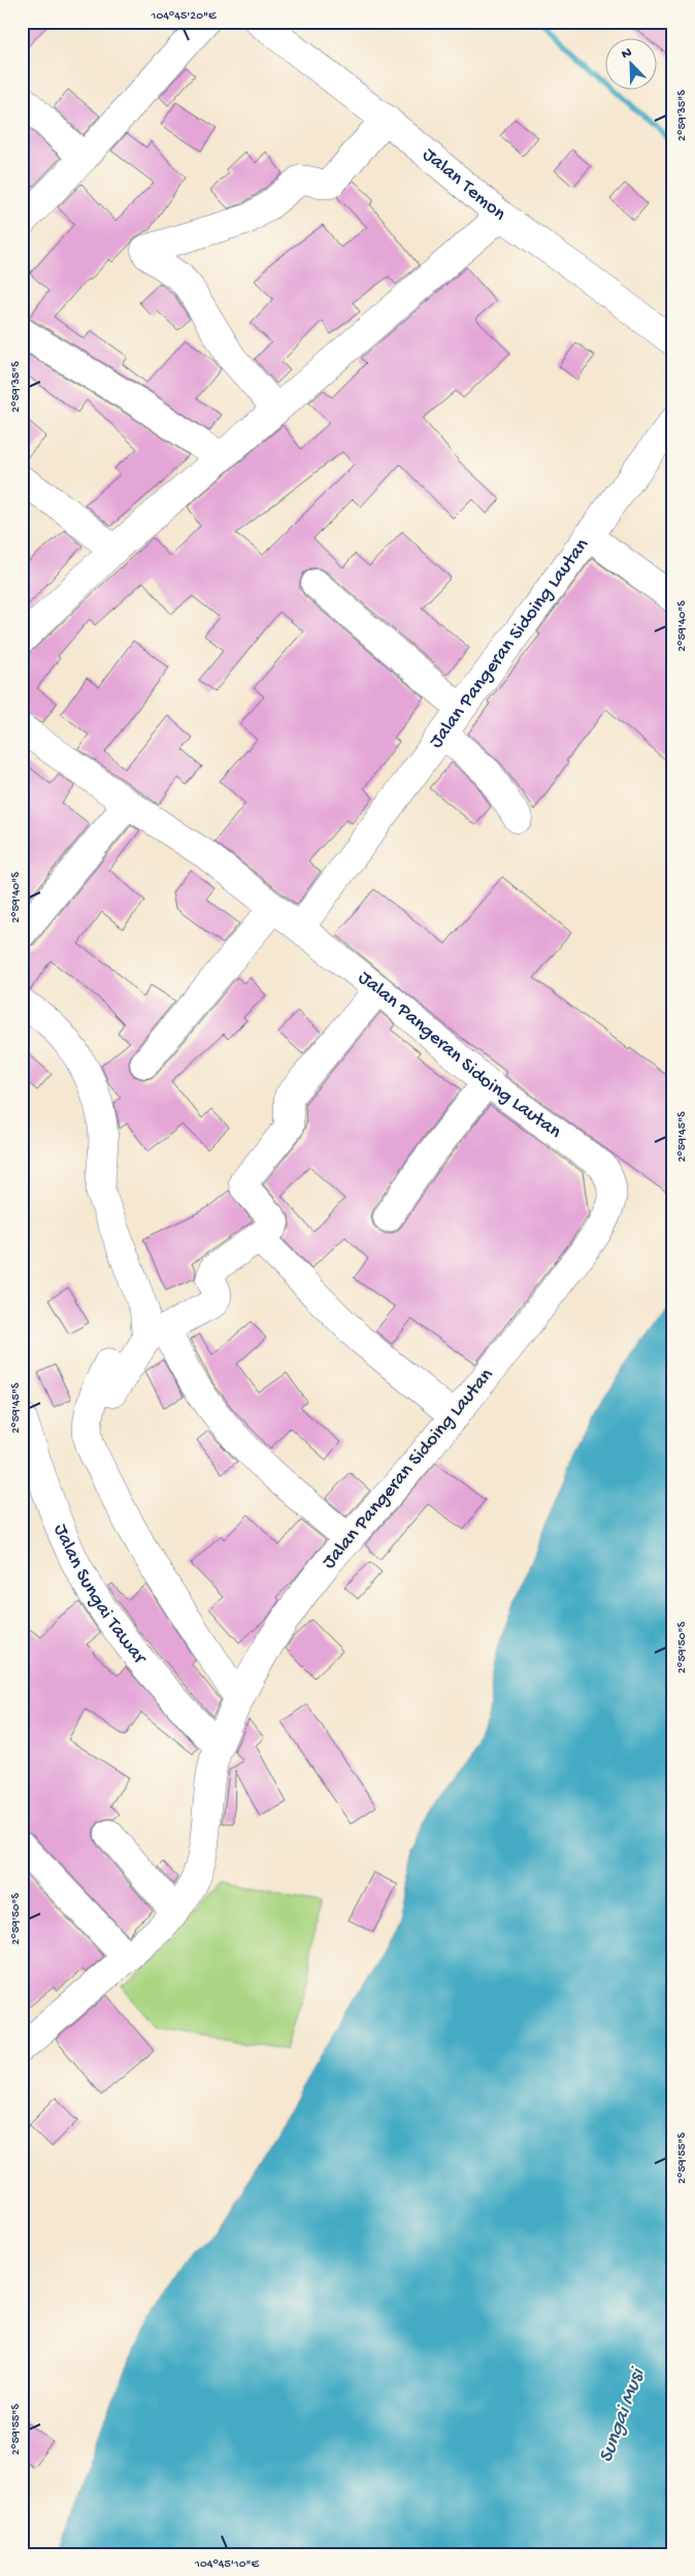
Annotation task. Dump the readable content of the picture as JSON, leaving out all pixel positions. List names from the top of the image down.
{
  "streets": {
    "street": ["Jalan Temon", "Jalan Pangeran Sidoing Lautan", "Jalan Sungai Tawar"]
  },
  "crossings": [
    ["Jalan Pangeran Sidoing Lautan", "Jalan Sungai Tawar"]
  ],
  "water": ["Sungai Musi"],
  "north": "top left",
  "coordinates": [
    "104°45'20\"E",
    "2°59'35\"S",
    "2°59'40\"S",
    "2°59'45\"S",
    "2°59'50\"S",
    "2°59'55\"S",
    "104°45'10\"E"
  ]
}
